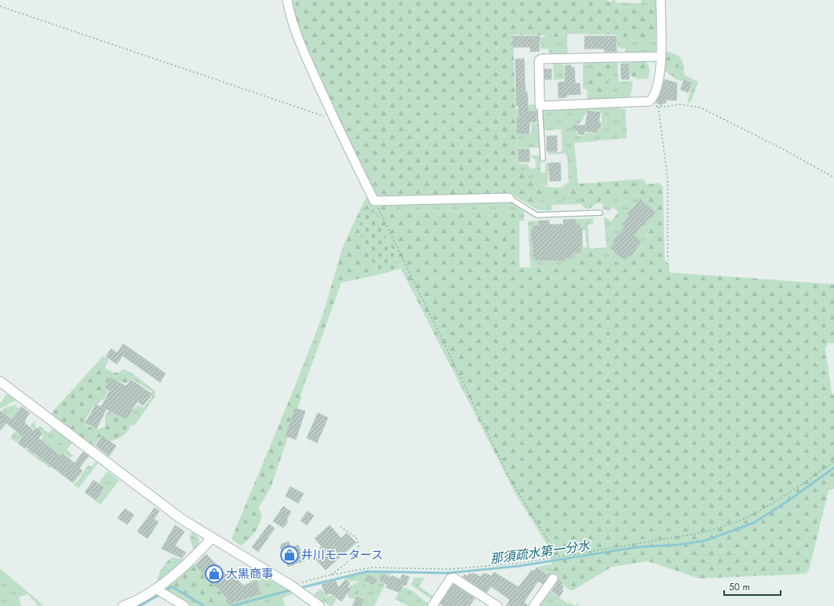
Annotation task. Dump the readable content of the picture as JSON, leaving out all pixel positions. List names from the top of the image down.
{
  "water": ["那須疏水第一分水"],
  "places": {
    "shop": ["井川モータース", "大黒商事"]
  },
  "scale_bar": "50 m"
}
